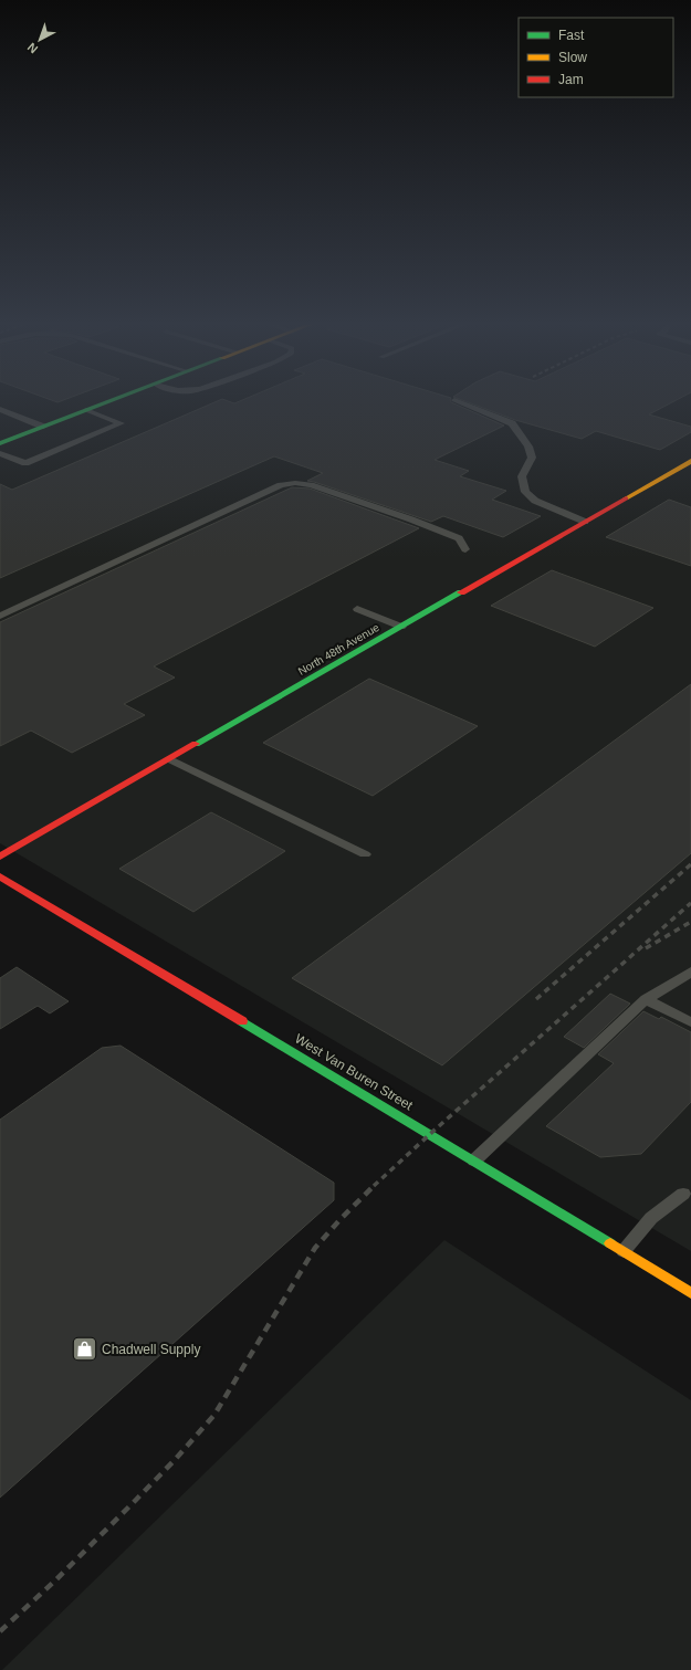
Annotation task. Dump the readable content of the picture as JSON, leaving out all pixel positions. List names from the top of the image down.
{
  "streets": {
    "street": ["North 48th Avenue", "West Van Buren Street"]
  },
  "places": {
    "shop": ["Chadwell Supply"]
  },
  "legend": ["Fast", "Slow", "Jam"],
  "north": "bottom left"
}
